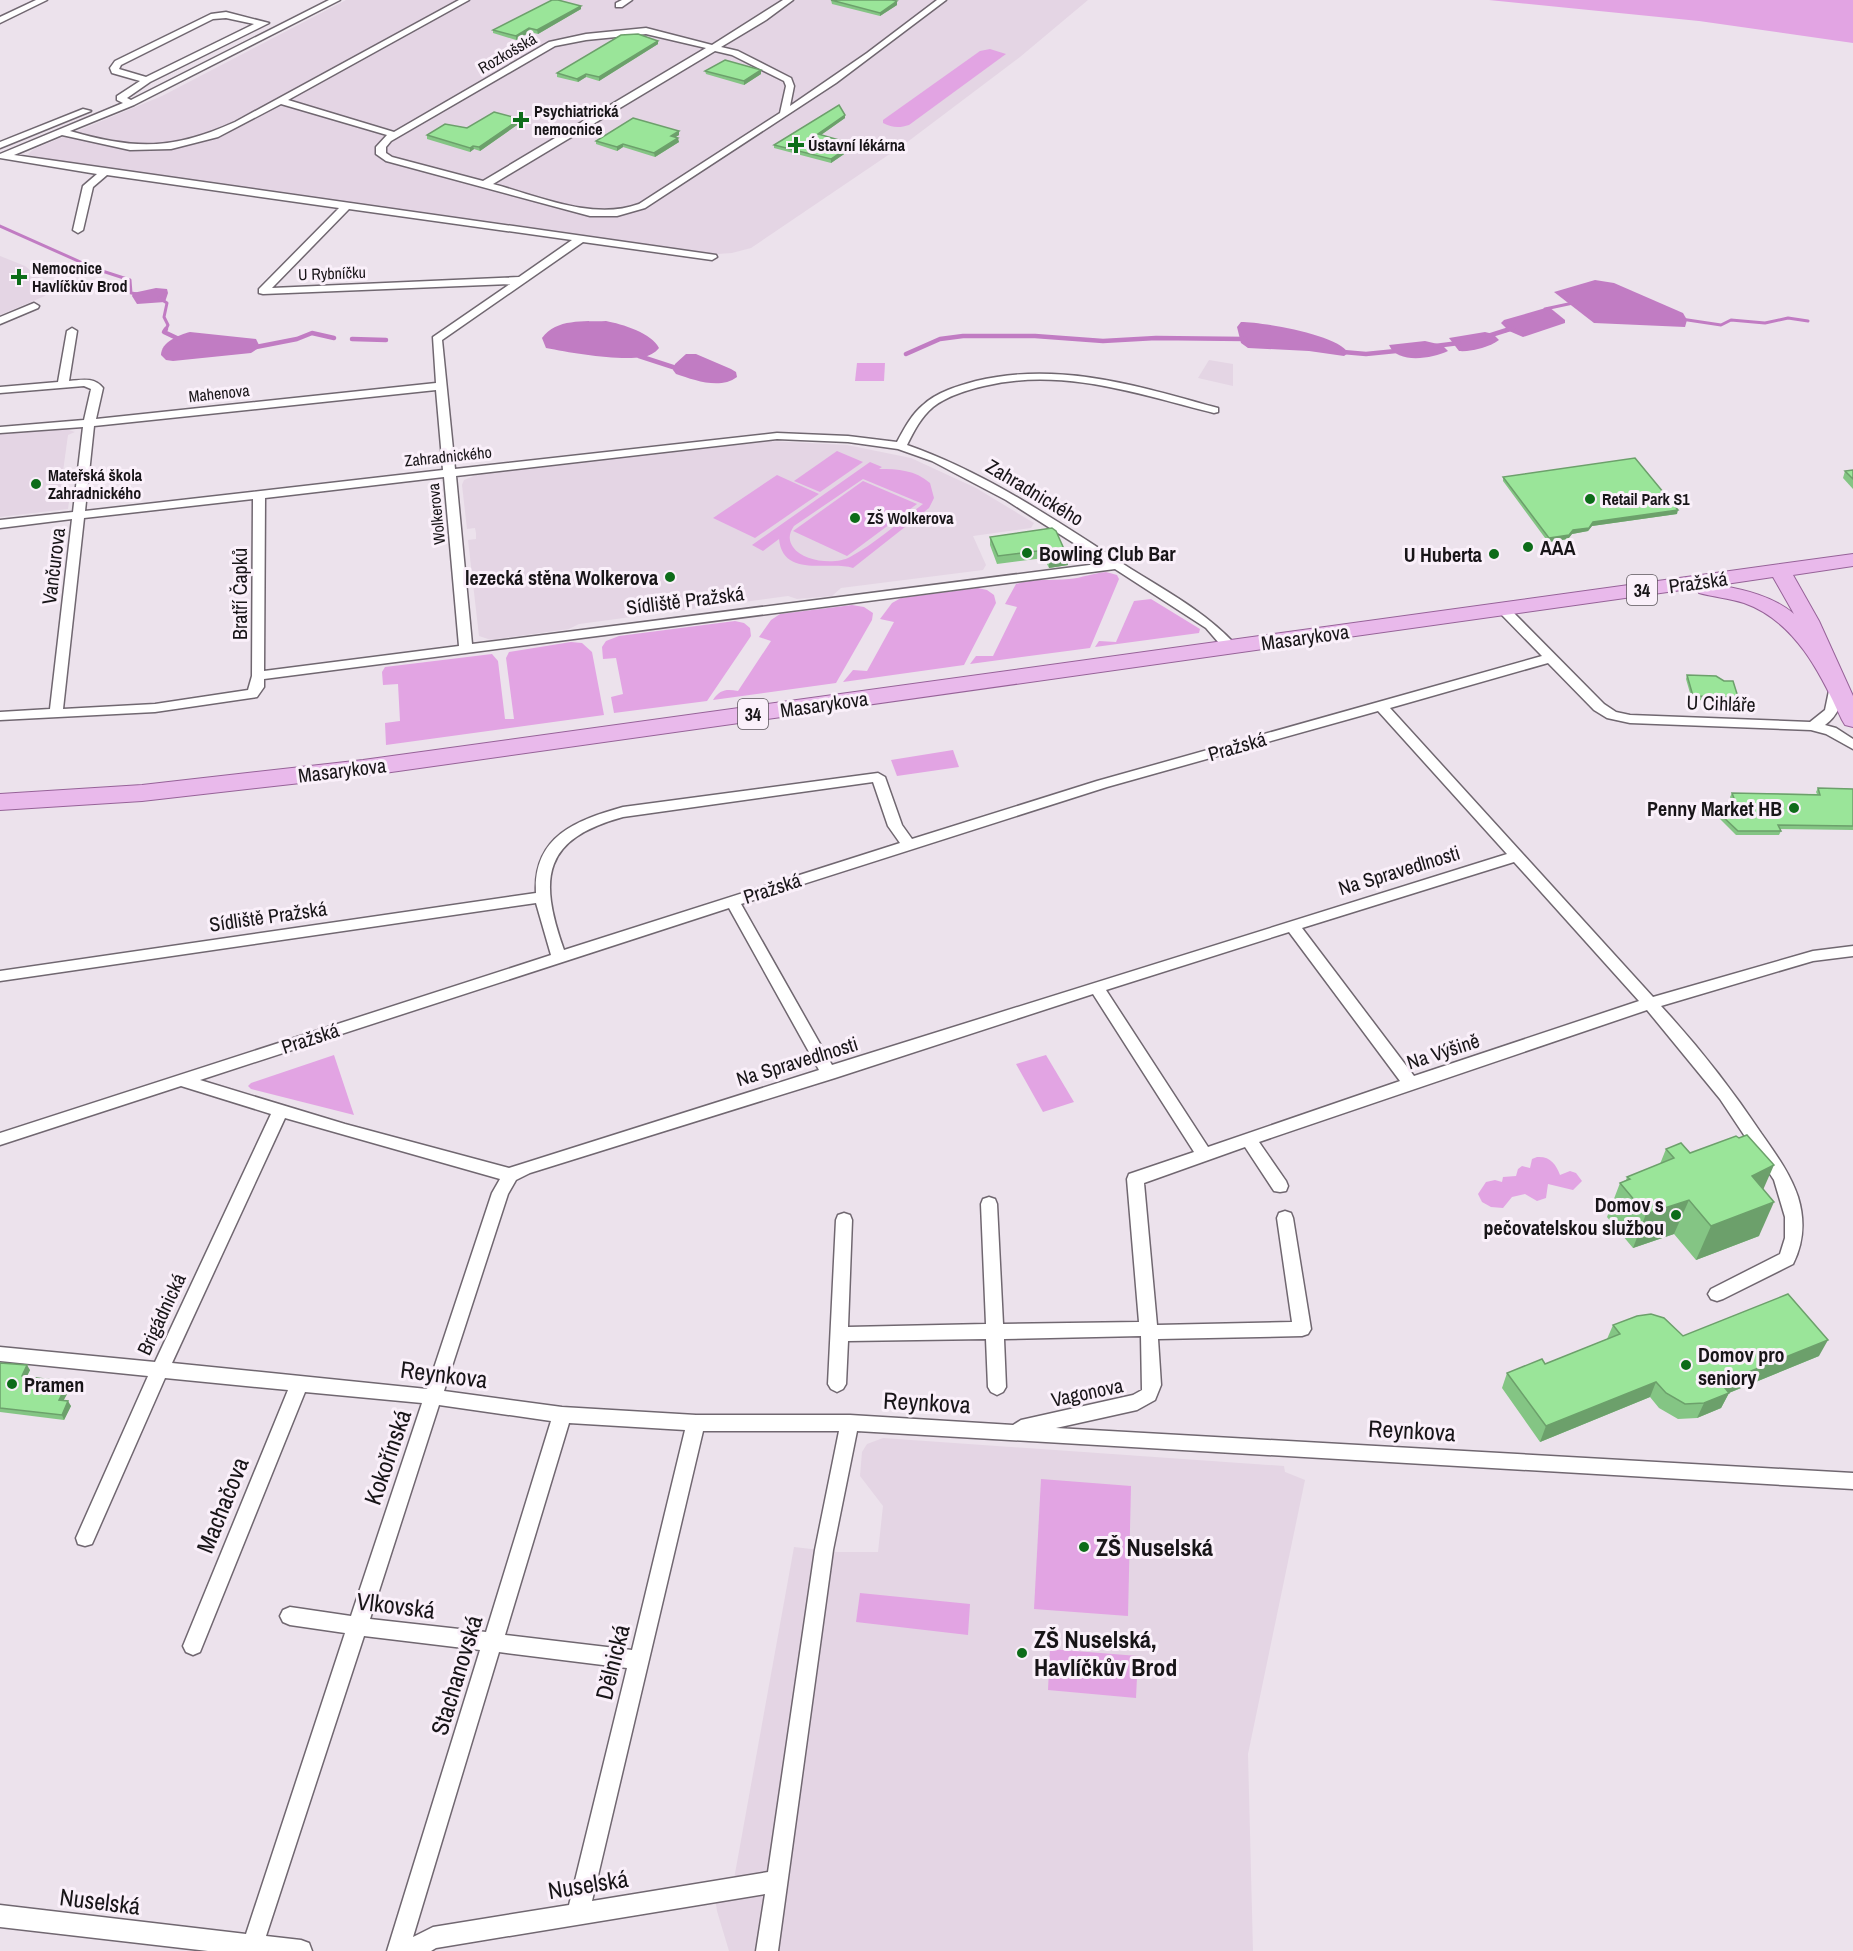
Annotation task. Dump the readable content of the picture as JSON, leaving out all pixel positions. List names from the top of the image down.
{
  "streets": {
    "main road": ["Pražská", "34", "Masarykova"],
    "street": [
      "Rozkošská",
      "U Rybníčku",
      "Mahenova",
      "Zahradnického",
      "Wolkerova",
      "Vančurova",
      "Bratří Čapků",
      "Sídliště Pražská",
      "U Cihláře",
      "Na Spravedlnosti",
      "Na Výšině",
      "Brigádnická",
      "Reynkova",
      "Vagonova",
      "Kokořínská",
      "Machačova",
      "Vlkovská",
      "Dělnická",
      "Stachanovská",
      "Nuselská"
    ]
  },
  "crossings": [
    ["U Rybníčku", "Wolkerova"],
    ["Mahenova", "Wolkerova"],
    ["Mahenova", "Vančurova"],
    ["Zahradnického", "Wolkerova"],
    ["Zahradnického", "Vančurova"],
    ["Zahradnického", "Bratří Čapků"],
    ["Zahradnického", "Sídliště Pražská"],
    ["Zahradnického", "Masarykova"],
    ["Wolkerova", "Sídliště Pražská"],
    ["Vančurova", "Bratří Čapků"],
    ["Pražská", "Masarykova"],
    ["Pražská", "U Cihláře"],
    ["Bratří Čapků", "Sídliště Pražská"],
    ["Na Spravedlnosti", "Kokořínská"],
    ["Na Výšině", "Vagonova"],
    ["Brigádnická", "Reynkova"],
    ["Reynkova", "Vagonova"],
    ["Reynkova", "Kokořínská"],
    ["Reynkova", "Machačova"],
    ["Reynkova", "Dělnická"],
    ["Reynkova", "Stachanovská"],
    ["Kokořínská", "Vlkovská"],
    ["Kokořínská", "Nuselská"],
    ["Vlkovská", "Dělnická"],
    ["Vlkovská", "Stachanovská"],
    ["Dělnická", "Nuselská"]
  ],
  "places": {
    "health": ["Psychiatrická nemocnice", "Ústavní lékárna", "Nemocnice Havlíčkův Brod"],
    "other": [
      "Mateřská škola Zahradnického",
      "Retail Park S1",
      "ZŠ Wolkerova",
      "AAA",
      "Bowling Club Bar",
      "U Huberta",
      "lezecká stěna Wolkerova",
      "Penny Market HB",
      "Domov s pečovatelskou službou",
      "Domov pro seniory",
      "Pramen",
      "ZŠ Nuselská",
      "ZŠ Nuselská, Havlíčkův Brod"
    ]
  }
}
